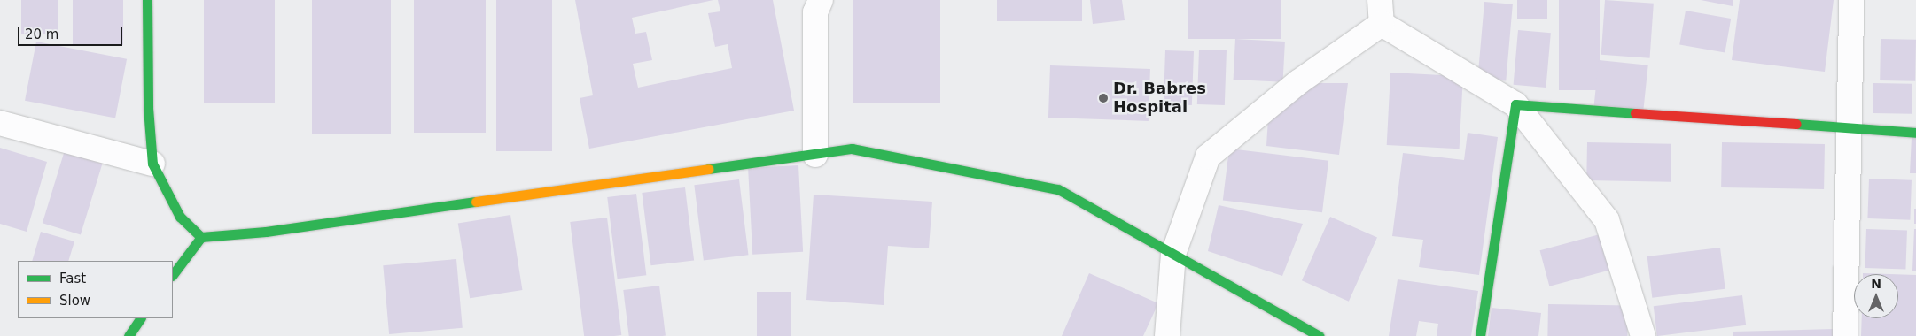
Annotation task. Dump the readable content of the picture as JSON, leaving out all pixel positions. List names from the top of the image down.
{
  "places": ["Dr. Babres Hospital"],
  "legend": ["Fast", "Slow"],
  "scale_bar": "20 m",
  "north": "top"
}
